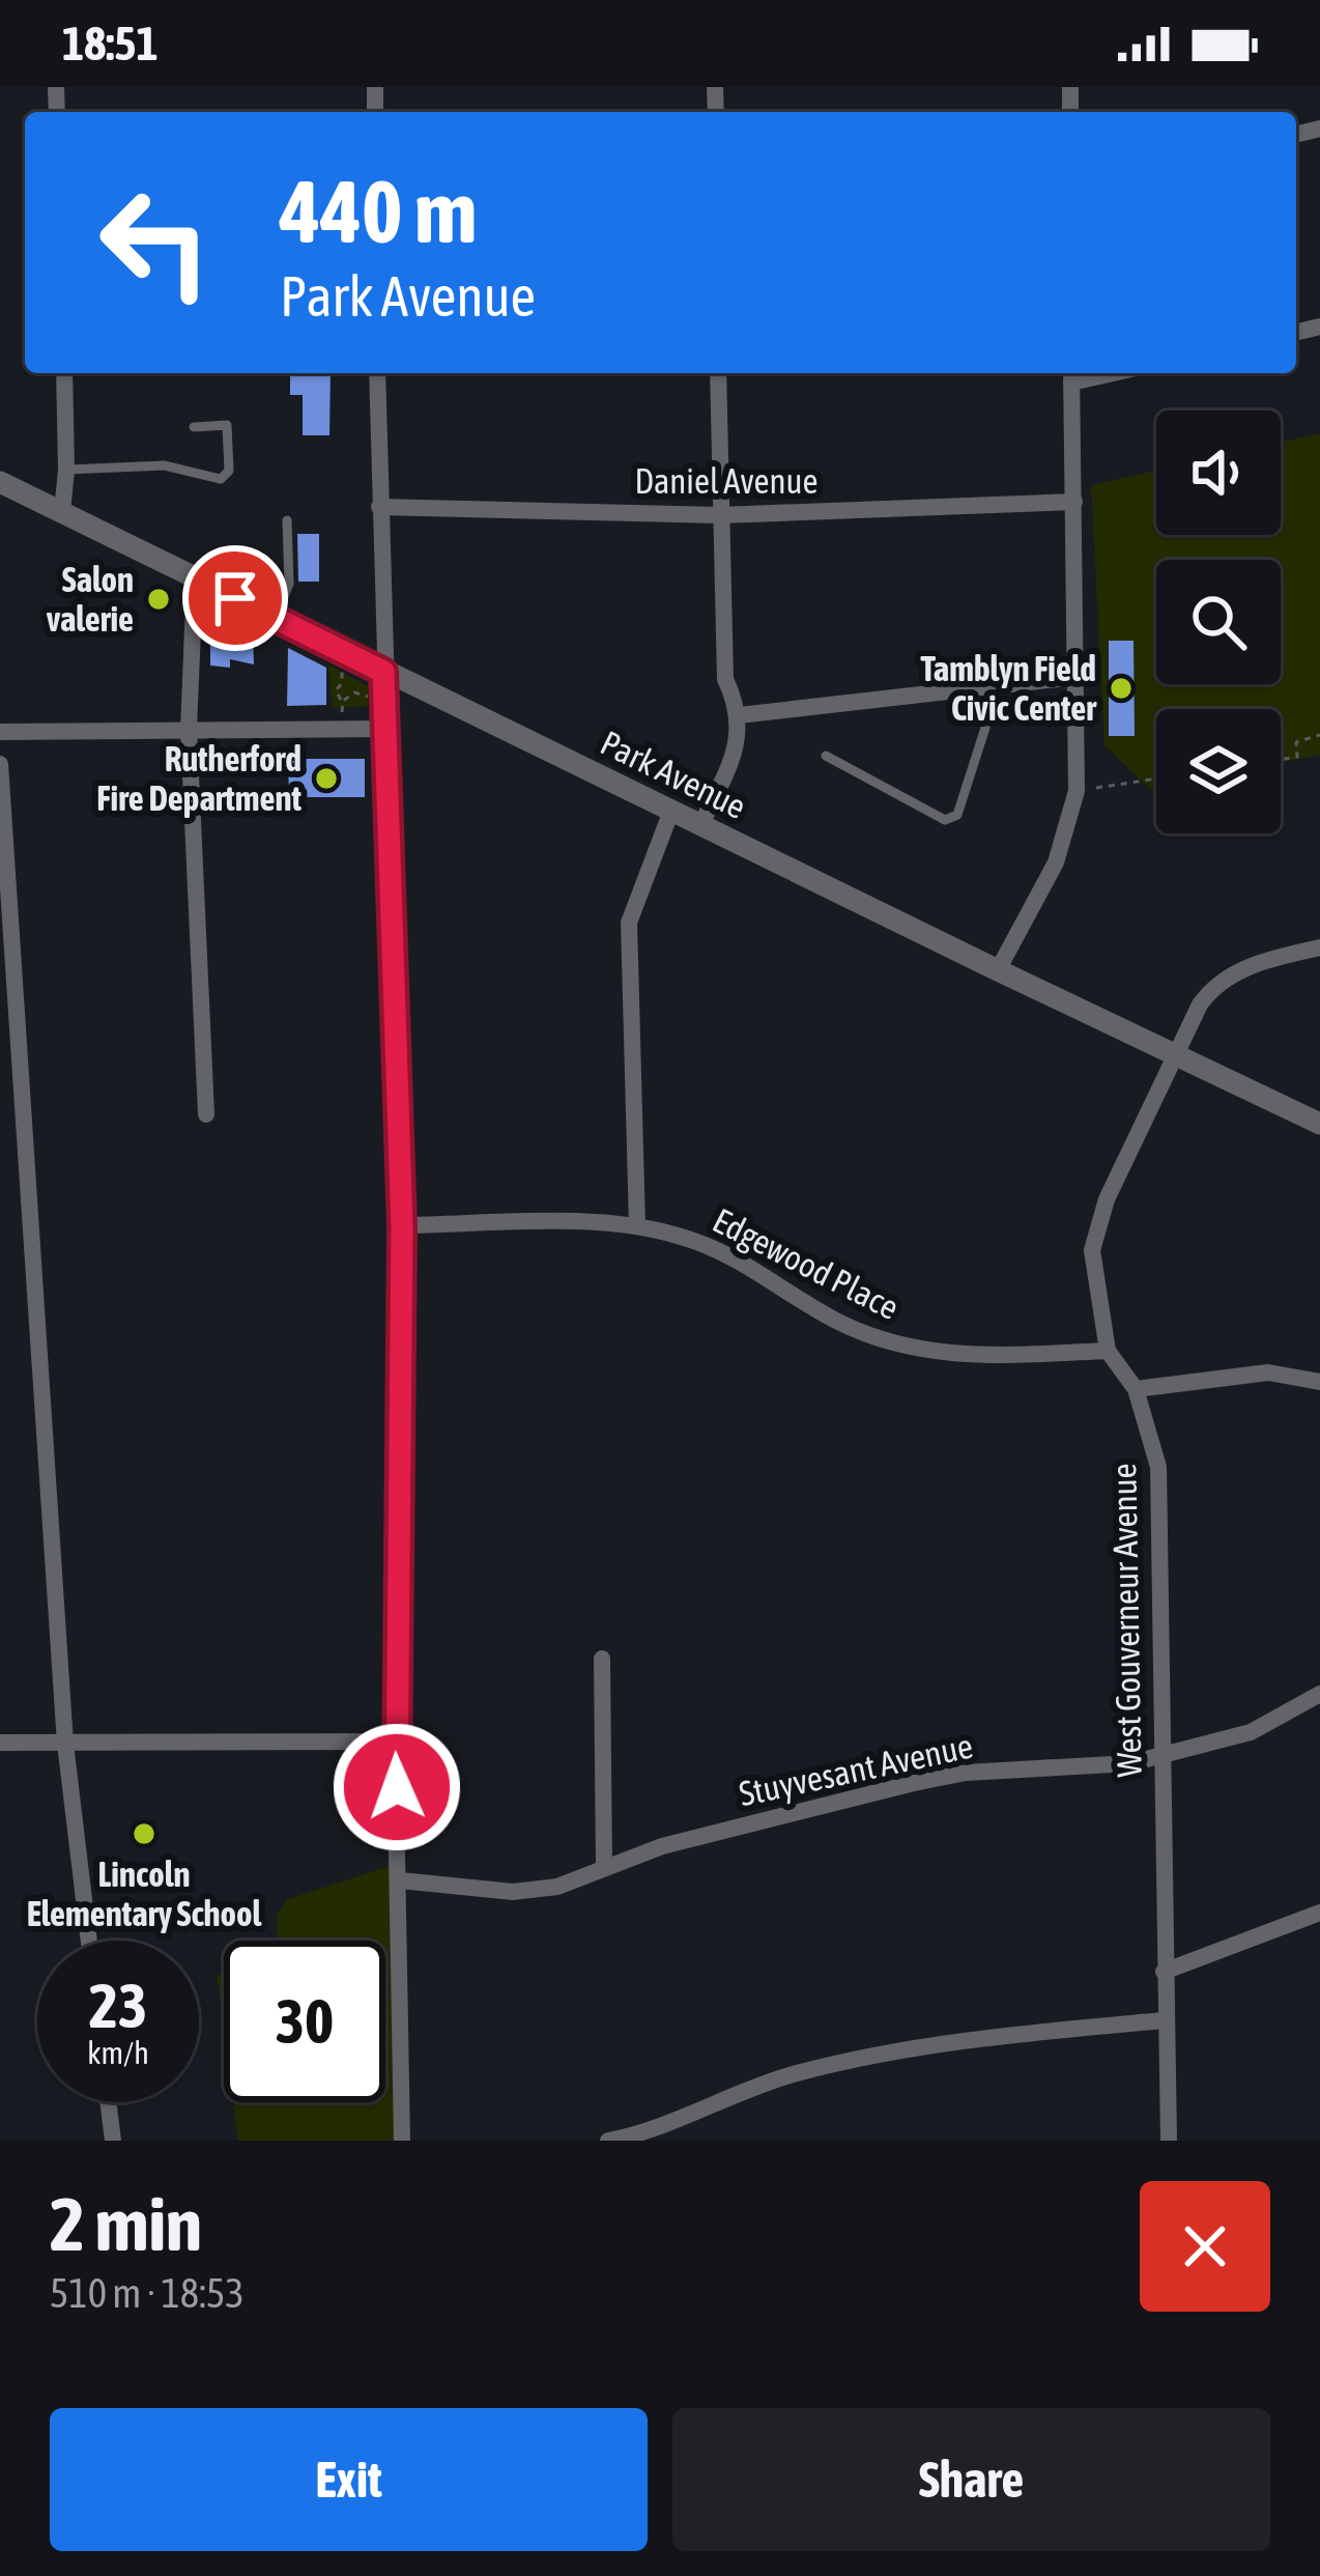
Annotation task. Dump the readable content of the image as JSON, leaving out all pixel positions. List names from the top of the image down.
{
  "streets": {
    "street": [
      "Daniel Avenue",
      "Park Avenue",
      "Edgewood Place",
      "West Gouverneur Avenue",
      "Stuyvesant Avenue"
    ]
  },
  "crossings": [
    ["Park Avenue", "West Gouverneur Avenue"],
    ["Edgewood Place", "West Gouverneur Avenue"],
    ["West Gouverneur Avenue", "Stuyvesant Avenue"]
  ],
  "places": [
    "Salon valerie",
    "Tamblyn Field Civic Center",
    "Rutherford Fire Department",
    "Lincoln Elementary School"
  ],
  "page": {
    "status": "18:51",
    "turn": ["440 m", "Park Avenue"],
    "speed": "23 km/h",
    "limit": "30",
    "heading": ["2 min", "510 m · 18:53"],
    "buttons": ["Exit", "Share"]
  }
}
